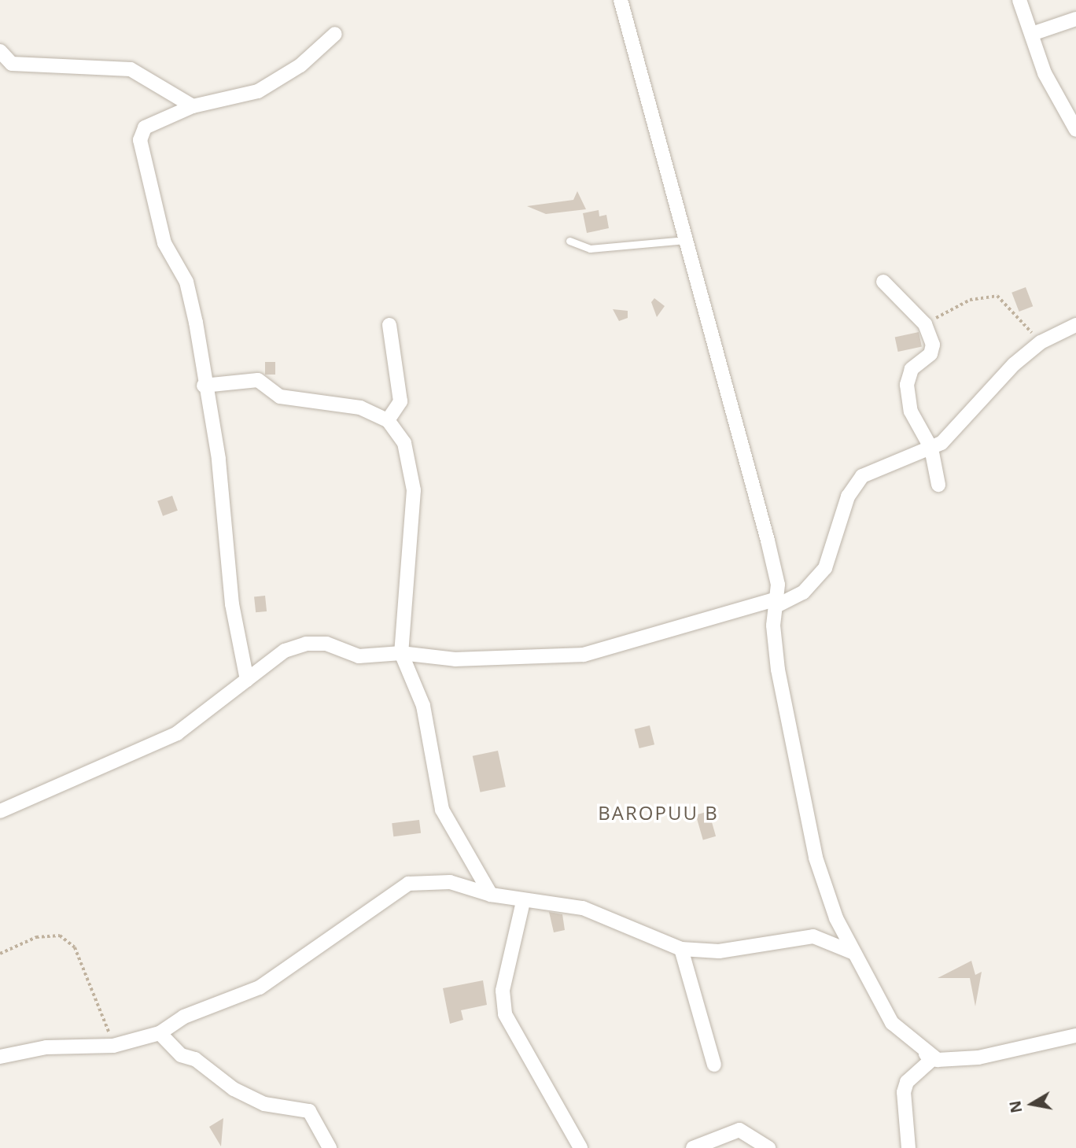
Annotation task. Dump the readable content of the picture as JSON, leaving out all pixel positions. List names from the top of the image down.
{
  "districts": ["BAROPUU B"],
  "north": "left"
}
